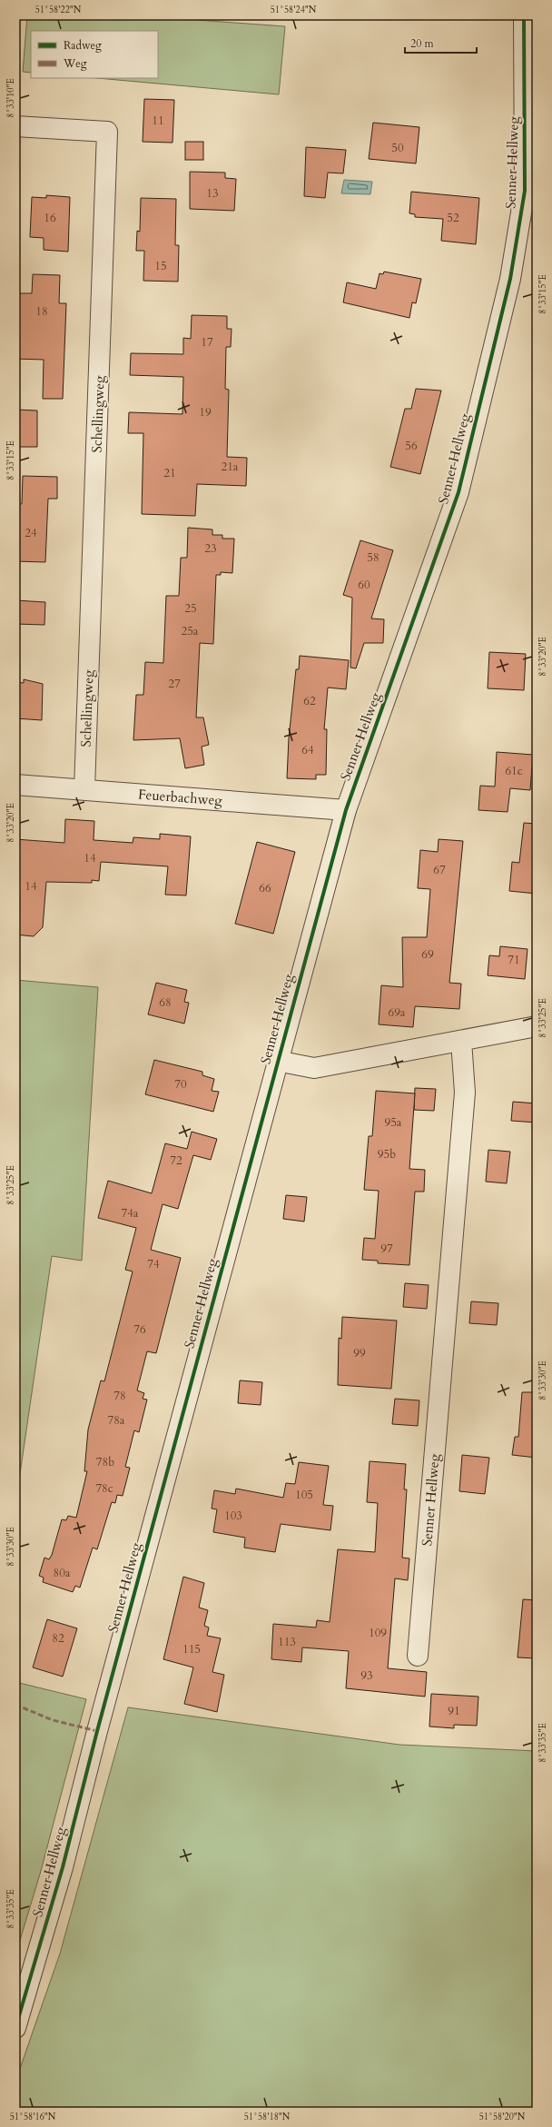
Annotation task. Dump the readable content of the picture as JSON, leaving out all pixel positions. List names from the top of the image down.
{
  "streets": {
    "street": ["Senner Hellweg", "Schellingweg", "Feuerbachweg"]
  },
  "crossings": [
    ["Senner Hellweg", "Feuerbachweg"],
    ["Schellingweg", "Feuerbachweg"]
  ],
  "house_numbers": [
    "11",
    "50",
    "13",
    "16",
    "52",
    "15",
    "18",
    "17",
    "19",
    "56",
    "21a",
    "21",
    "24",
    "23",
    "58",
    "60",
    "25",
    "25a",
    "27",
    "62",
    "64",
    "61c",
    "14",
    "67",
    "14",
    "66",
    "69",
    "71",
    "68",
    "69a",
    "70",
    "95a",
    "95b",
    "72",
    "74a",
    "97",
    "74",
    "76",
    "99",
    "78",
    "78a",
    "78b",
    "78c",
    "105",
    "103",
    "80a",
    "109",
    "82",
    "113",
    "115",
    "93",
    "91"
  ],
  "legend": ["Radweg", "Weg"],
  "scale_bar": "20 m",
  "coordinates": [
    "51°58'22\"N",
    "51°58'24\"N",
    "8°33'10\"E",
    "8°33'15\"E",
    "8°33'20\"E",
    "8°33'25\"E",
    "8°33'30\"E",
    "8°33'35\"E",
    "51°58'16\"N",
    "51°58'18\"N",
    "51°58'20\"N"
  ]
}
